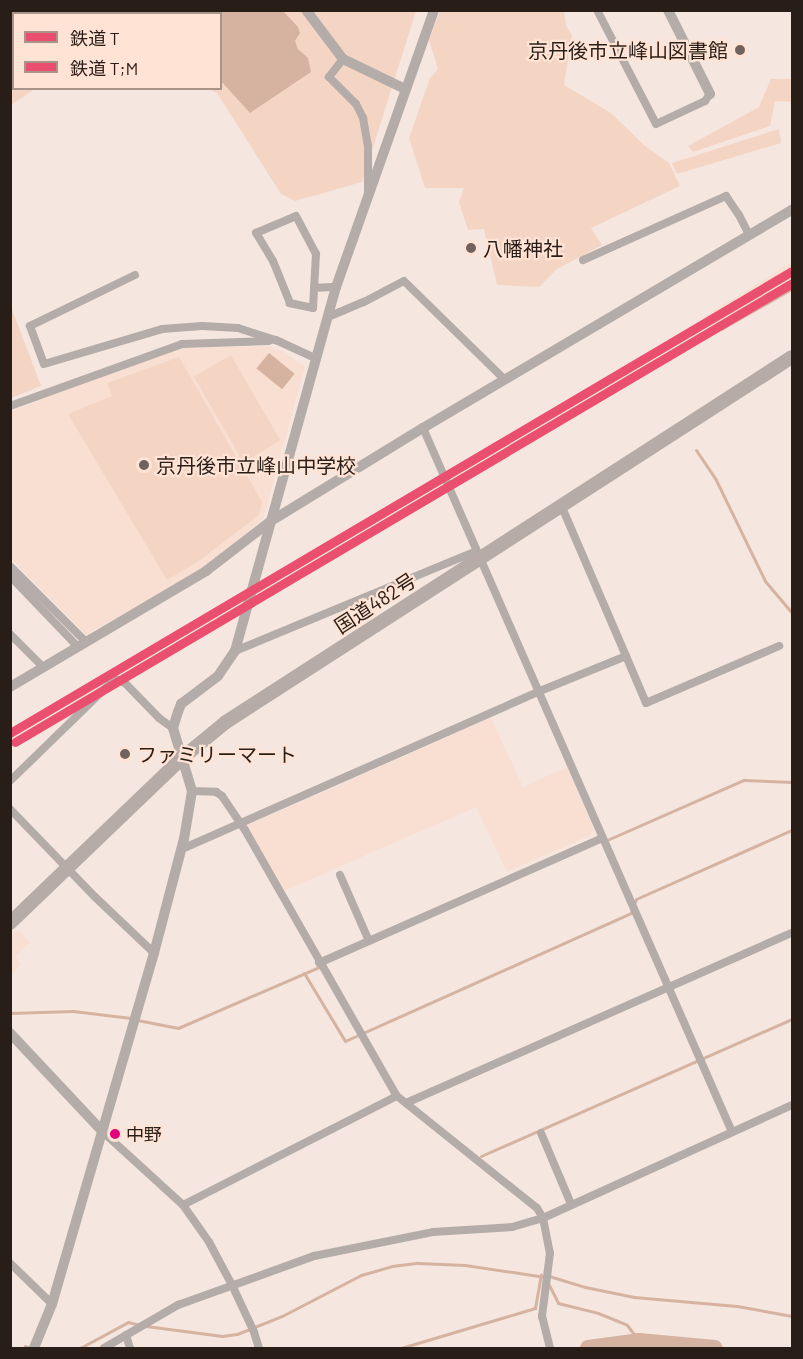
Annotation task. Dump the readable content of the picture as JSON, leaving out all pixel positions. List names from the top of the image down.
{
  "streets": {
    "highway": ["国道482号"]
  },
  "places": [
    "京丹後市立峰山図書館",
    "八幡神社",
    "京丹後市立峰山中学校",
    "ファミリーマート",
    "中野"
  ],
  "lines": ["rail line T", "rail line T;M"],
  "legend": ["鉄道 T", "鉄道 T;M"]
}
